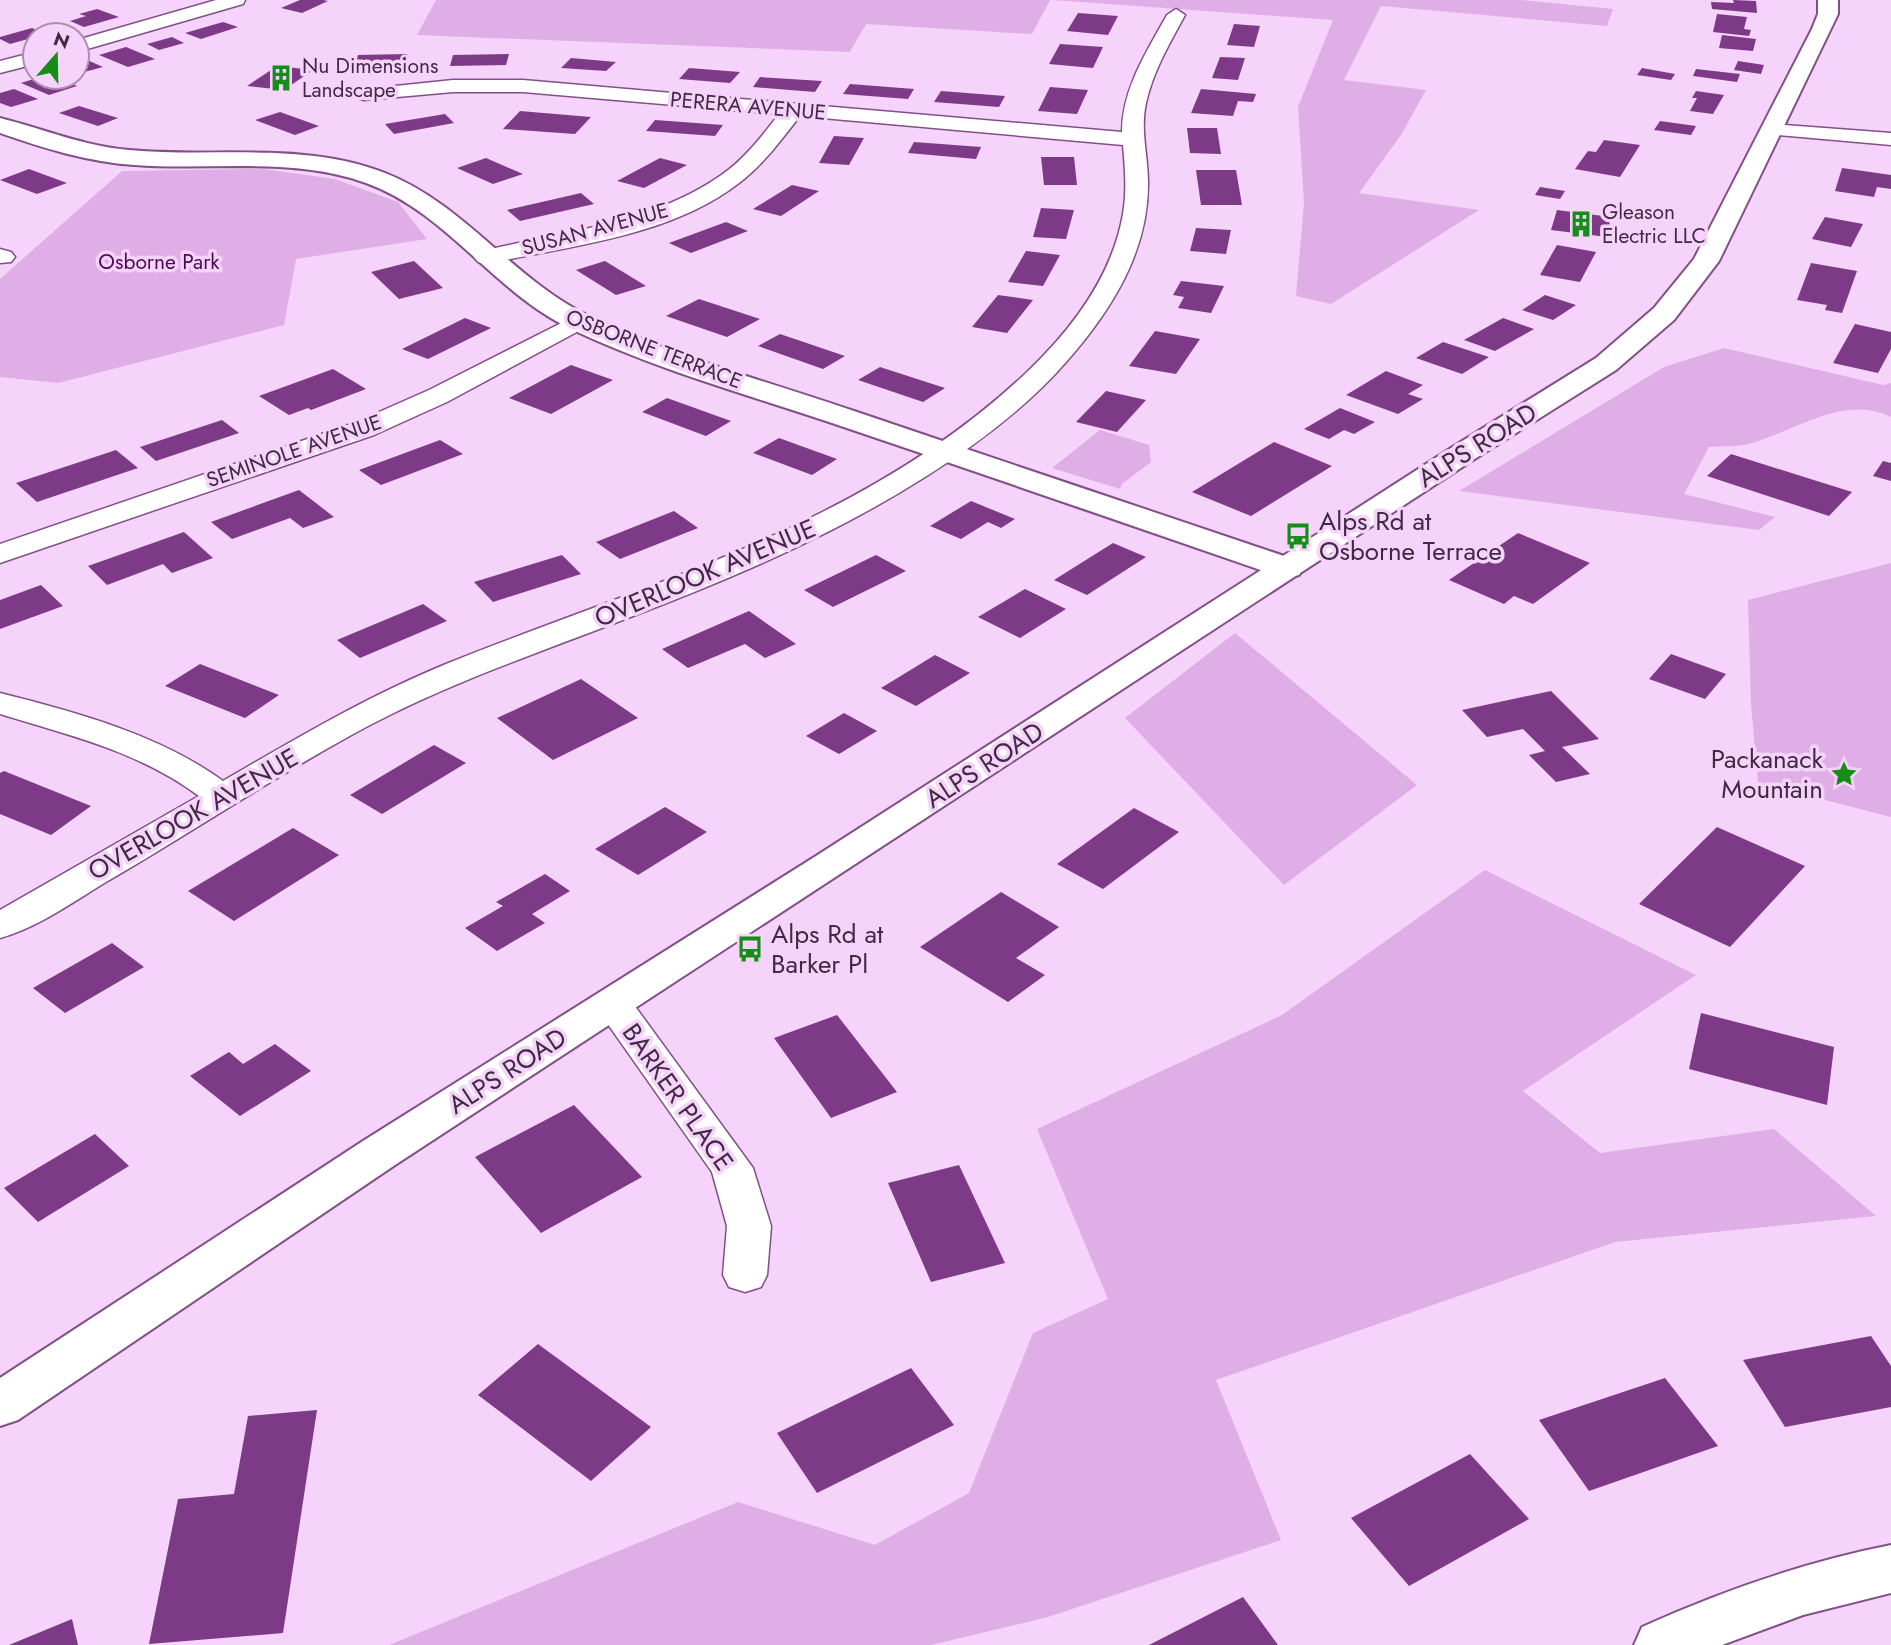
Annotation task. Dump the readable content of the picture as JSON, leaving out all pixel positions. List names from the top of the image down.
{
  "streets": {
    "main road": ["OSBORNE TERRACE", "ALPS ROAD"],
    "street": [
      "PERERA AVENUE",
      "SUSAN AVENUE",
      "SEMINOLE AVENUE",
      "OVERLOOK AVENUE",
      "BARKER PLACE"
    ]
  },
  "crossings": [
    ["PERERA AVENUE", "SUSAN AVENUE"],
    ["PERERA AVENUE", "OVERLOOK AVENUE"],
    ["SUSAN AVENUE", "OSBORNE TERRACE"],
    ["OSBORNE TERRACE", "ALPS ROAD"],
    ["OSBORNE TERRACE", "SEMINOLE AVENUE"],
    ["OSBORNE TERRACE", "OVERLOOK AVENUE"],
    ["ALPS ROAD", "BARKER PLACE"]
  ],
  "parks": ["Osborne Park"],
  "places": {
    "building": ["Nu Dimensions Landscape", "Gleason Electric LLC"],
    "bus stop": ["Alps Rd at Osborne Terrace", "Alps Rd at Barker Pl"],
    "place": ["Packanack Mountain"]
  },
  "north": "top"
}
